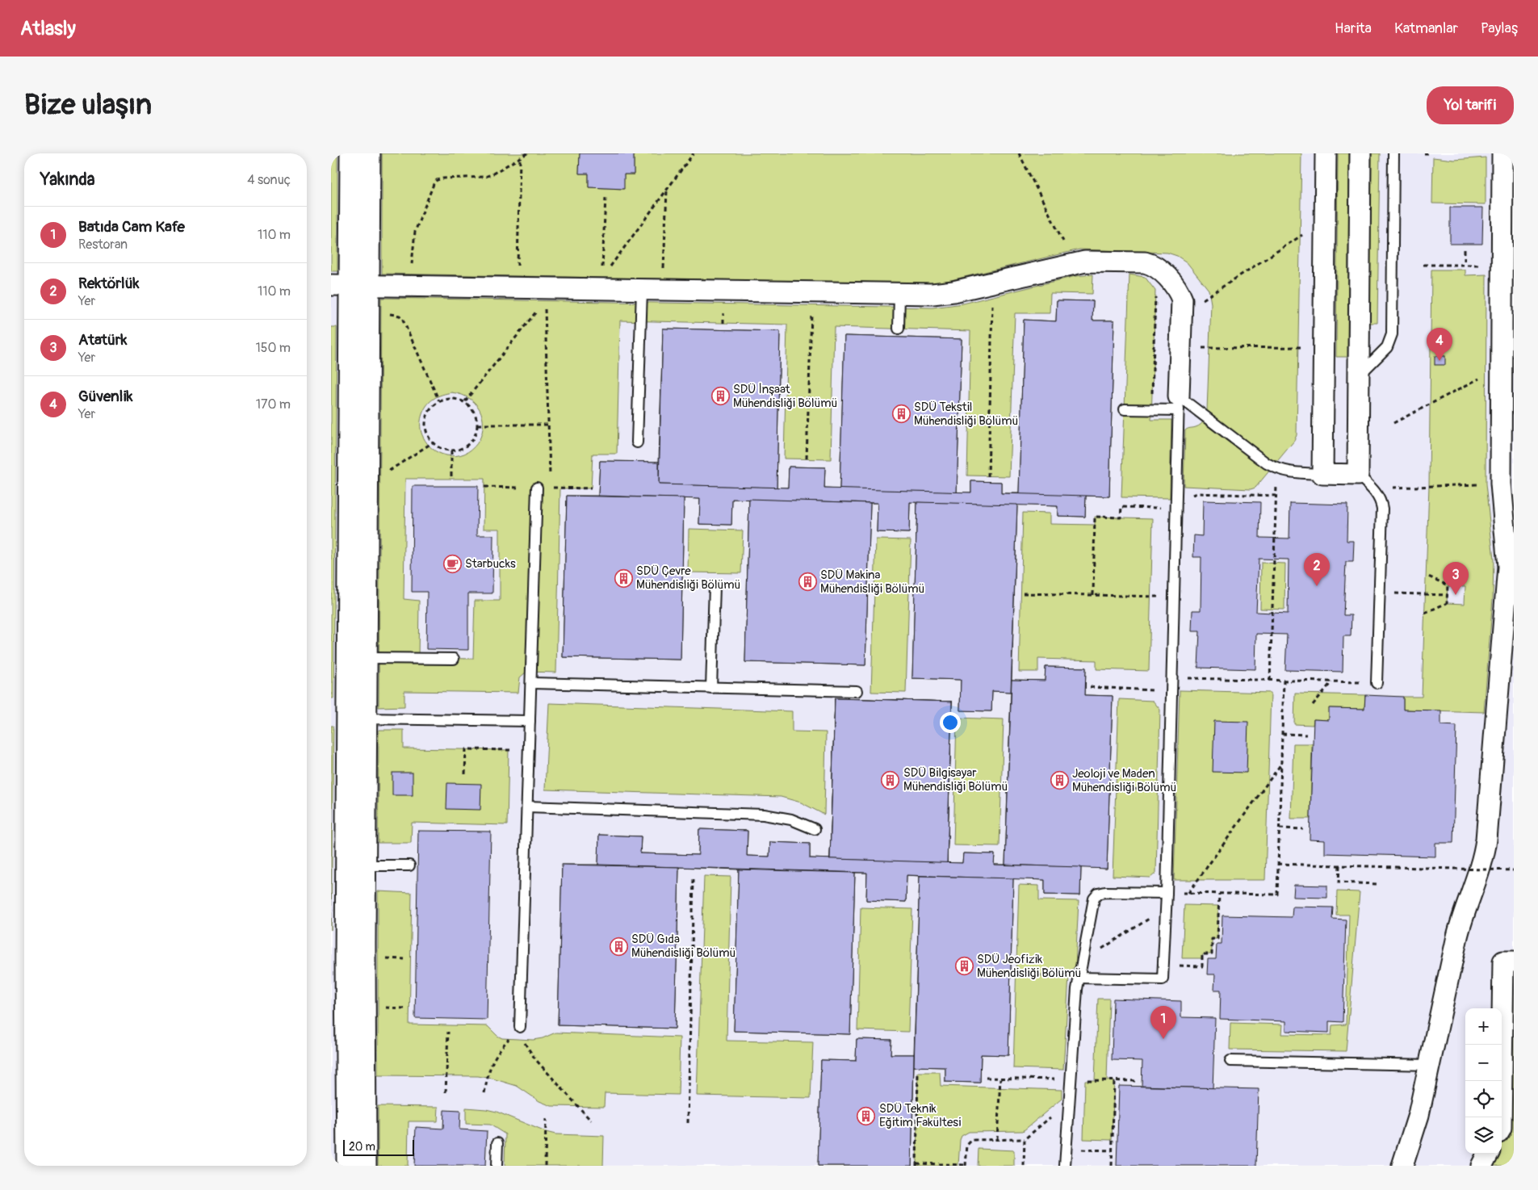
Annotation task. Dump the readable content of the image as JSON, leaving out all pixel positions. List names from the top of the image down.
{
  "places": {
    "building": [
      "SDÜ İnşaat Mühendisliği Bölümü",
      "SDÜ Tekstil Mühendisliği Bölümü",
      "SDÜ Çevre Mühendisliği Bölümü",
      "SDÜ Makina Mühendisliği Bölümü",
      "SDÜ Bilgisayar Mühendisliği Bölümü",
      "Jeoloji ve Maden Mühendisliği Bölümü",
      "SDÜ Gıda Mühendisliği Bölümü",
      "SDÜ Jeofizik Mühendisliği Bölümü",
      "SDÜ Teknik Eğitim Fakültesi"
    ],
    "cafe": ["Starbucks"]
  },
  "scale_bar": "20 m",
  "page": {
    "header": "Atlasly",
    "nav": ["Harita", "Katmanlar", "Paylaş"],
    "buttons": "Yol tarifi",
    "title": "Bize ulaşın",
    "heading": ["Yakında", "4 sonuç"],
    "list": [
      {
        "mark": "1",
        "name": "Batıda Cam Kafe",
        "note": "Restoran",
        "value": "110 m"
      },
      {
        "mark": "2",
        "name": "Rektörlük",
        "note": "Yer",
        "value": "110 m"
      },
      {
        "mark": "3",
        "name": "Atatürk",
        "note": "Yer",
        "value": "150 m"
      },
      {
        "mark": "4",
        "name": "Güvenlik",
        "note": "Yer",
        "value": "170 m"
      }
    ],
    "pins": [
      "4",
      "2",
      "3",
      "1"
    ],
    "map_buttons": ["+", "−"],
    "scale": "20 m"
  }
}
